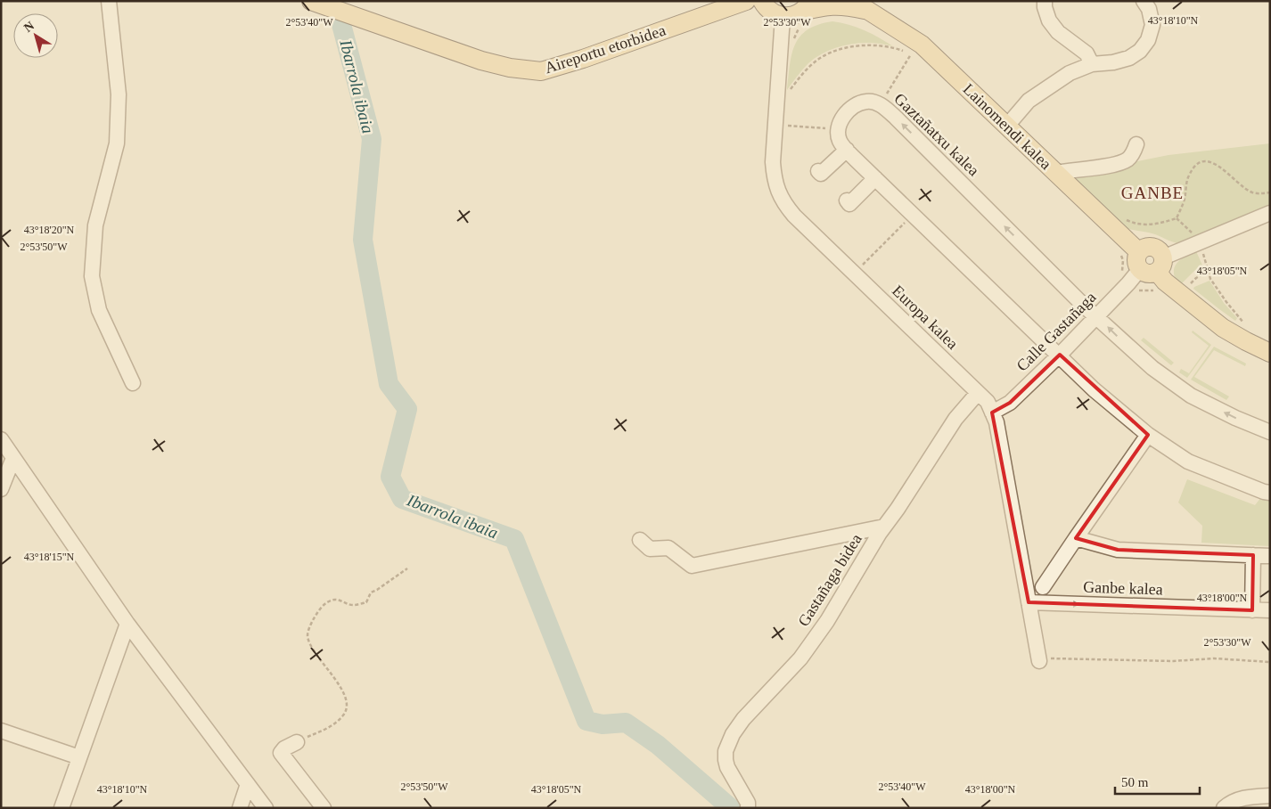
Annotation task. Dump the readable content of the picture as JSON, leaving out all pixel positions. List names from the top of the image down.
{
  "streets": {
    "main road": ["Aireportu etorbidea", "Lainomendi kalea"],
    "street": [
      "Gaztañatxu kalea",
      "Europa kalea",
      "Calle Gastañaga",
      "Gastañaga bidea",
      "Ganbe kalea"
    ]
  },
  "crossings": [
    ["Lainomendi kalea", "Europa kalea"],
    ["Lainomendi kalea", "Calle Gastañaga"],
    ["Gaztañatxu kalea", "Calle Gastañaga"],
    ["Europa kalea", "Calle Gastañaga"],
    ["Europa kalea", "Gastañaga bidea"],
    ["Europa kalea", "Ganbe kalea"]
  ],
  "districts": ["GANBE"],
  "water": ["Ibarrola ibaia"],
  "scale_bar": "50 m",
  "north": "top left",
  "coordinates": [
    "43°18'10\"N",
    "2°53'40\"W",
    "2°53'30\"W",
    "43°18'20\"N",
    "2°53'50\"W",
    "43°18'05\"N",
    "43°18'15\"N",
    "43°18'00\"N"
  ]
}
